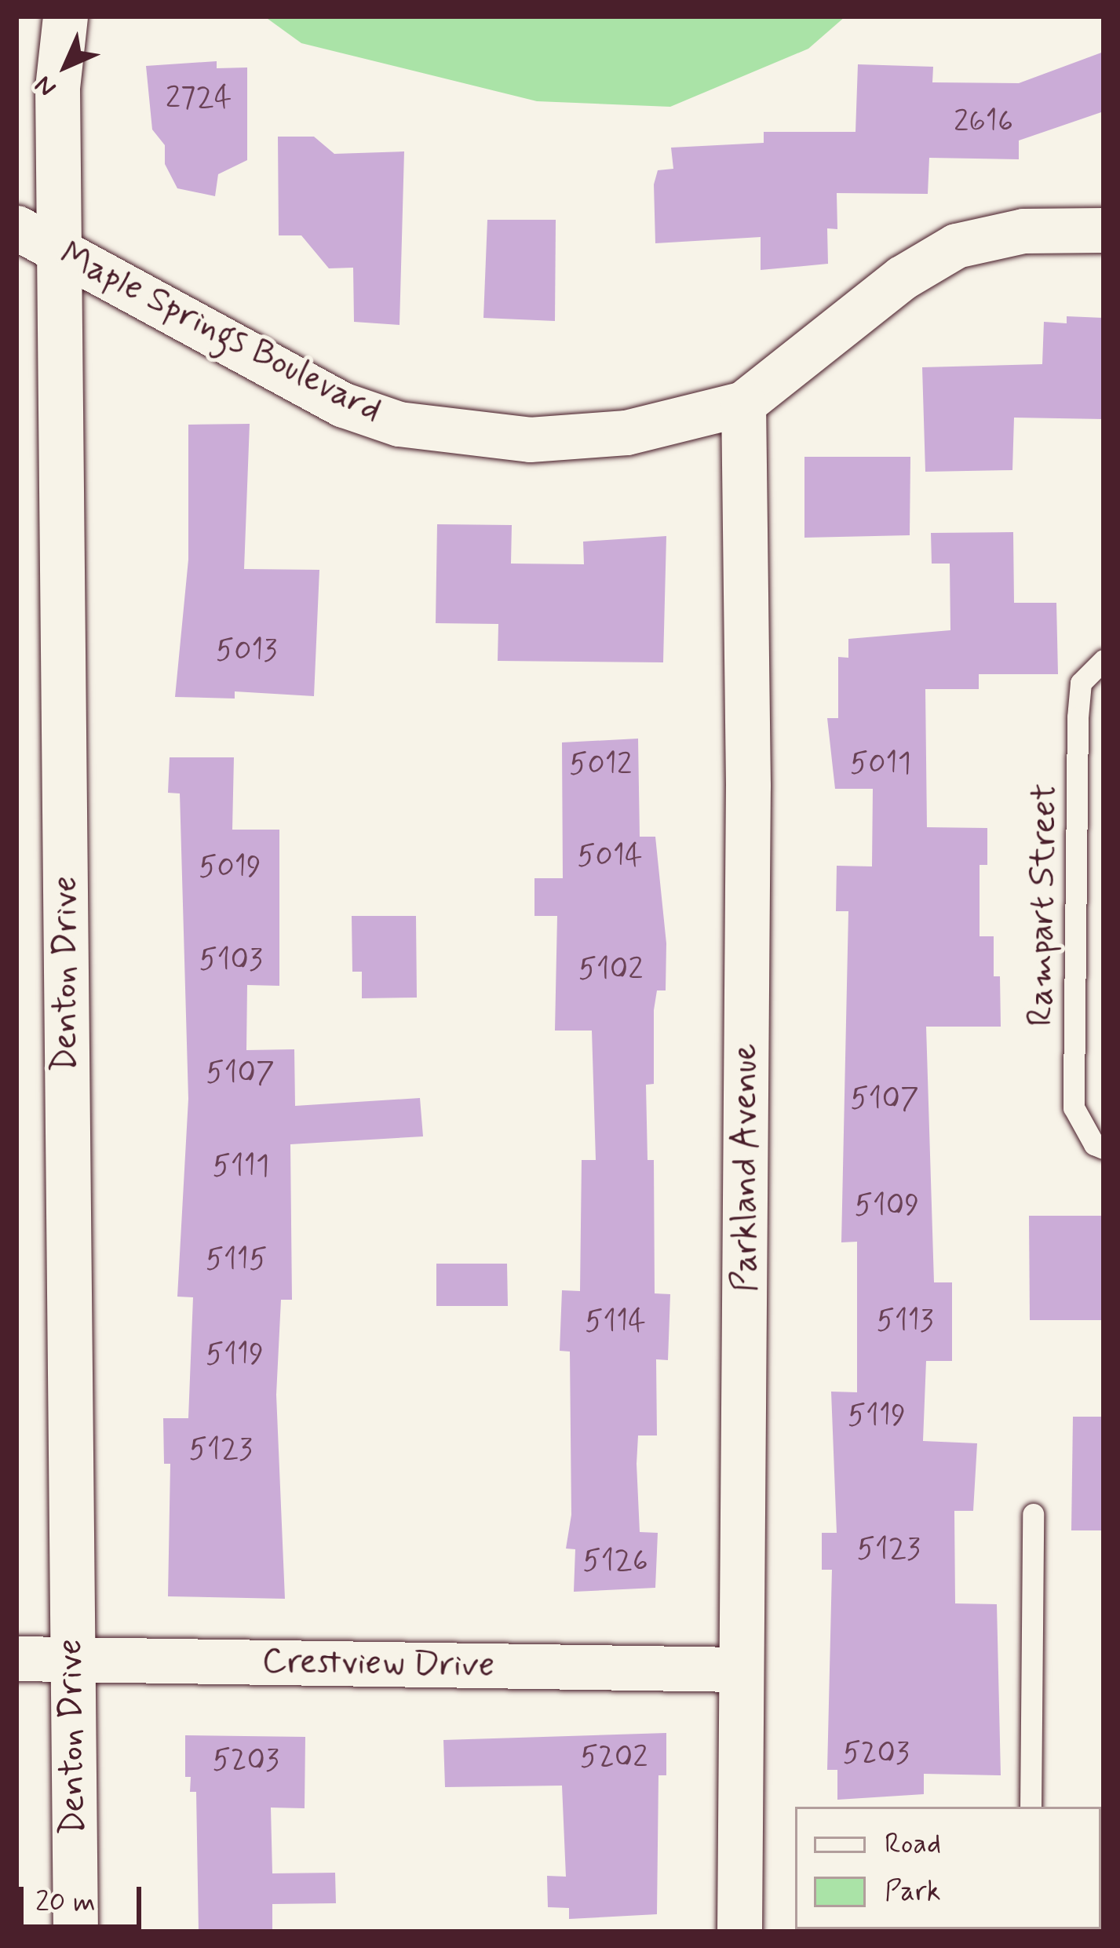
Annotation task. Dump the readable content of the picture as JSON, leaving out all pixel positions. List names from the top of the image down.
{
  "streets": {
    "street": [
      "Maple Springs Boulevard",
      "Denton Drive",
      "Parkland Avenue",
      "Crestview Drive"
    ],
    "lane": ["Rampart Street"]
  },
  "crossings": [
    ["Maple Springs Boulevard", "Denton Drive"],
    ["Maple Springs Boulevard", "Parkland Avenue"],
    ["Denton Drive", "Crestview Drive"],
    ["Parkland Avenue", "Crestview Drive"]
  ],
  "house_numbers": [
    "2724",
    "2616",
    "5013",
    "5011",
    "5012",
    "5014",
    "5019",
    "5103",
    "5102",
    "5107",
    "5107",
    "5111",
    "5109",
    "5115",
    "5113",
    "5114",
    "5119",
    "5119",
    "5123",
    "5123",
    "5126",
    "5203",
    "5202",
    "5203"
  ],
  "legend": ["Road", "Park"],
  "scale_bar": "20 m",
  "north": "bottom left"
}
